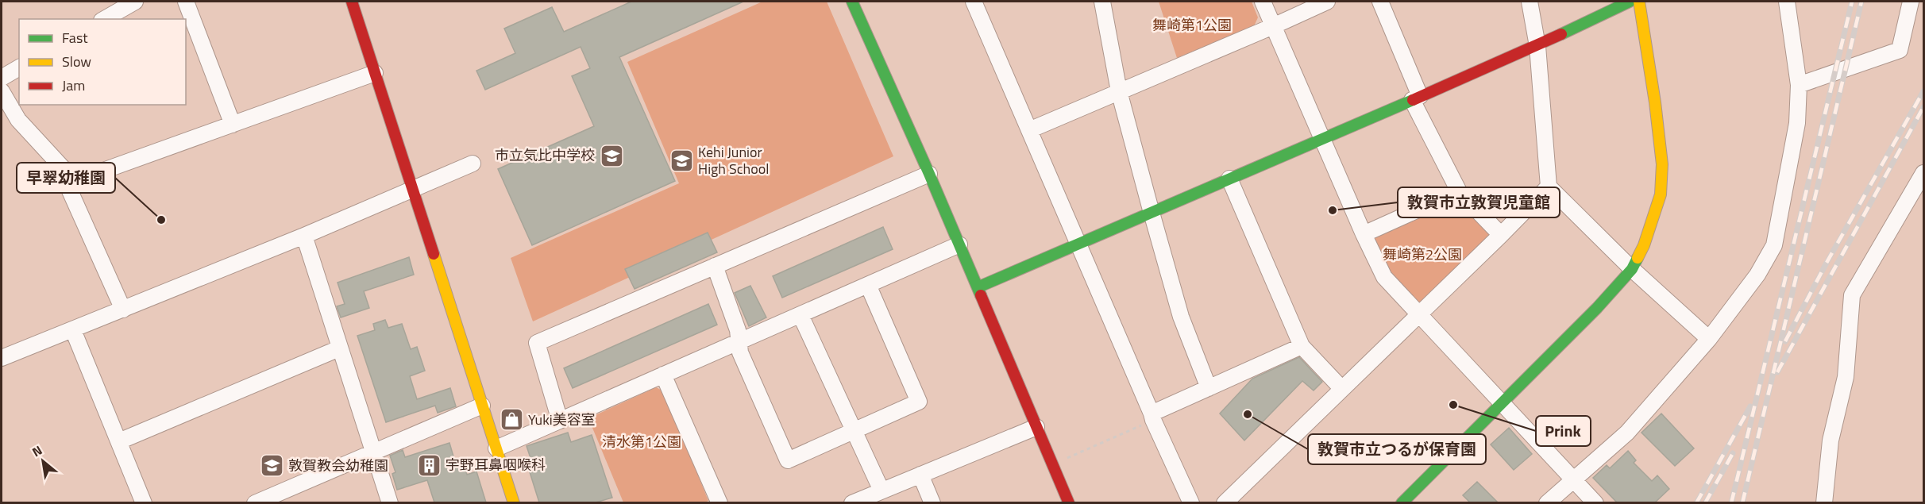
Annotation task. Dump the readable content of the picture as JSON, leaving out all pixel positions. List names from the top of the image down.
{
  "parks": ["舞崎第1公園", "舞崎第2公園", "清水第1公園"],
  "places": {
    "school or university": ["市立気比中学校", "Kehi Junior High School", "敦賀教会幼稚園"],
    "other": [
      "敦賀市立敦賀児童館",
      "早翠幼稚園",
      "Prink",
      "敦賀市立つるが保育園"
    ],
    "shop": ["Yuki美容室"],
    "building": ["宇野耳鼻咽喉科"]
  },
  "legend": ["Fast", "Slow", "Jam"],
  "north": "top left"
}
